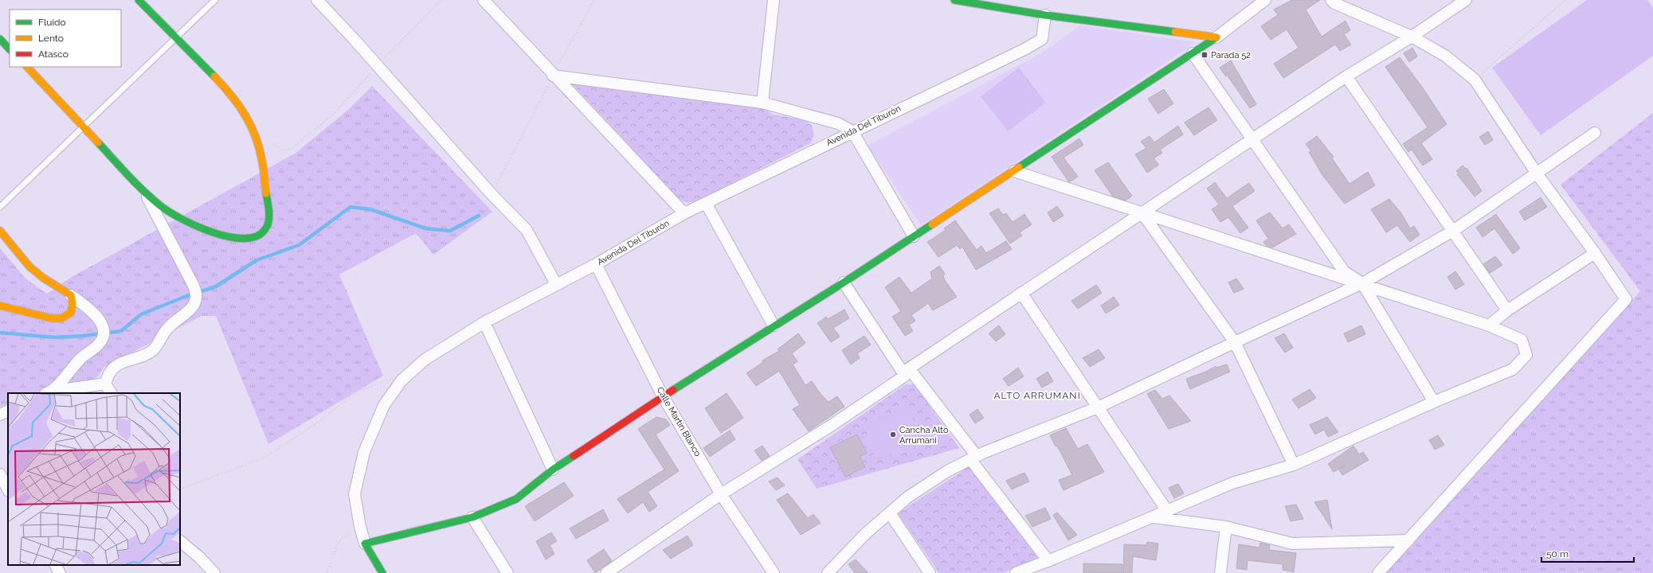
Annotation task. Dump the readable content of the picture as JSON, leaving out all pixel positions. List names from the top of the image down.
{
  "streets": {
    "street": ["Avenida Del Tiburón", "Calle Martín Blanco"]
  },
  "crossings": [
    ["Avenida Del Tiburón", "Calle Martín Blanco"]
  ],
  "districts": ["ALTO ARRUMANI"],
  "places": {
    "transit": ["Parada 52"],
    "other": ["Cancha Alto Arrumani"]
  },
  "legend": ["Fluido", "Lento", "Atasco"],
  "scale_bar": "50 m"
}
